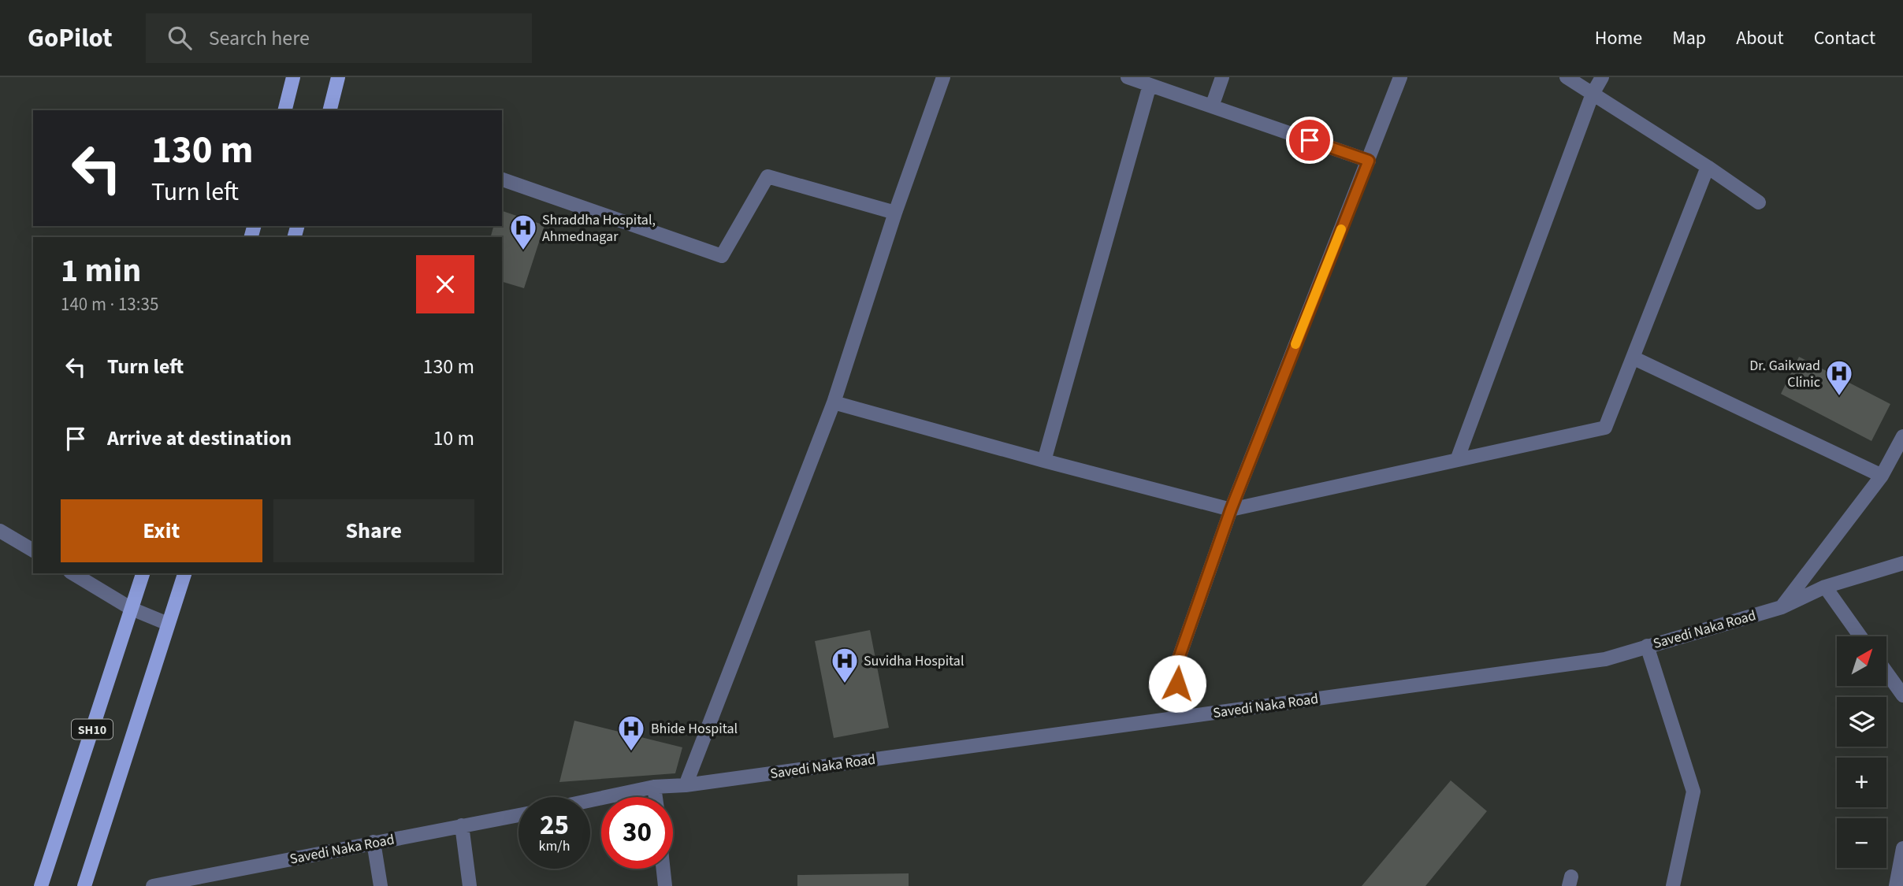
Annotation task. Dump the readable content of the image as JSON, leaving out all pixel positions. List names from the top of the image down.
{
  "streets": {
    "main road": ["SH10"],
    "street": ["Savedi Naka Road"]
  },
  "places": {
    "hospital": [
      "Shraddha Hospital, Ahmednagar",
      "Dr. Gaikwad Clinic",
      "Suvidha Hospital",
      "Bhide Hospital"
    ]
  },
  "north": "top right",
  "page": {
    "header": "GoPilot",
    "search": "Search here",
    "nav": [
      "Home",
      "Map",
      "About",
      "Contact"
    ],
    "turn": ["130 m", "Turn left"],
    "heading": ["1 min", "140 m · 13:35"],
    "list": [
      {
        "name": "Turn left",
        "value": "130 m"
      },
      {
        "name": "Arrive at destination",
        "value": "10 m"
      }
    ],
    "buttons": ["Exit", "Share"],
    "map_buttons": ["+", "−"],
    "speed": "25 km/h",
    "limit": "30"
  }
}
